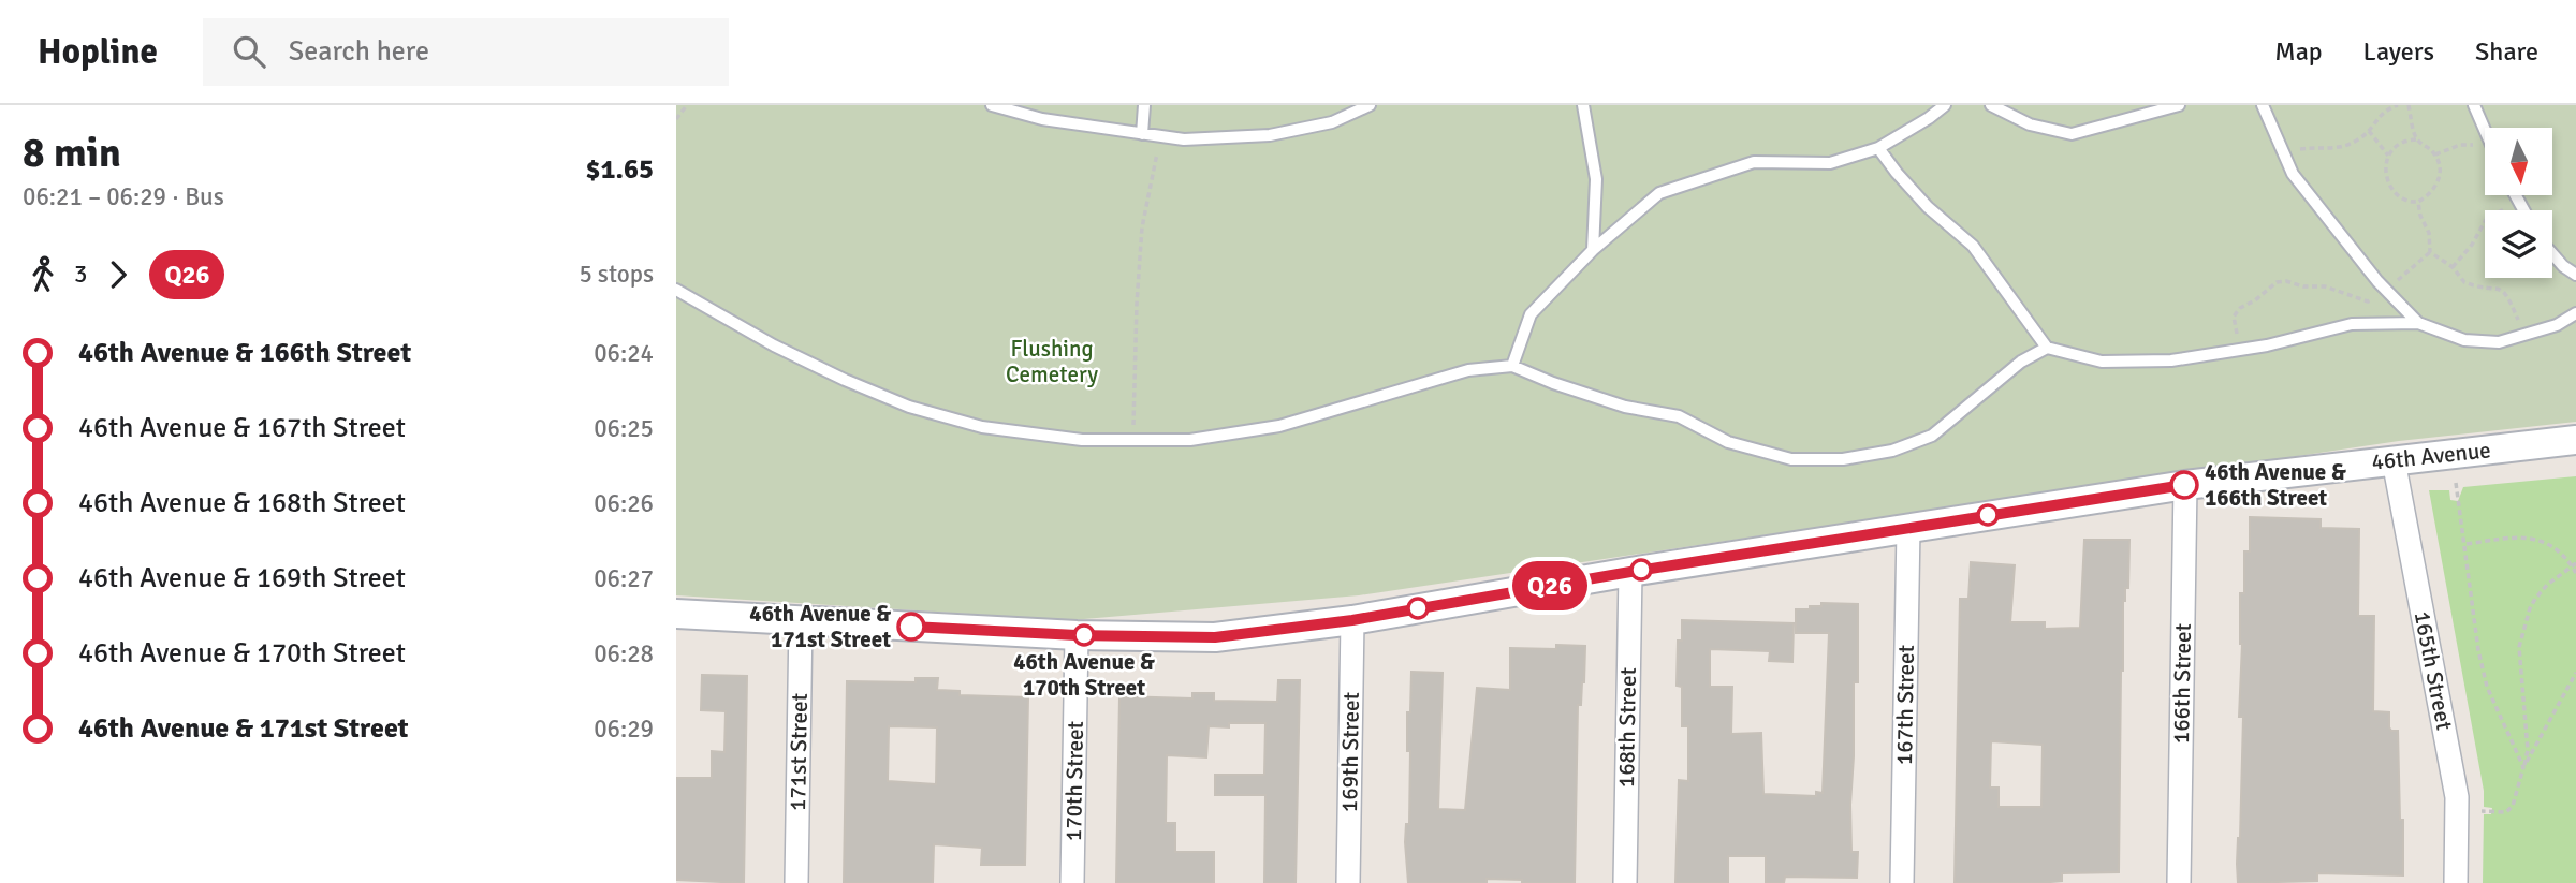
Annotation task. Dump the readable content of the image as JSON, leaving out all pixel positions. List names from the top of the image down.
{
  "streets": {
    "street": [
      "46th Avenue",
      "165th Street",
      "166th Street",
      "167th Street",
      "168th Street",
      "171st Street",
      "169th Street",
      "170th Street"
    ]
  },
  "crossings": [
    ["46th Avenue", "165th Street"],
    ["46th Avenue", "166th Street"],
    ["46th Avenue", "167th Street"],
    ["46th Avenue", "168th Street"],
    ["46th Avenue", "171st Street"],
    ["46th Avenue", "169th Street"],
    ["46th Avenue", "170th Street"]
  ],
  "parks": ["Flushing Cemetery"],
  "places": ["46th Avenue & 166th Street", "46th Avenue & 171st Street", "46th Avenue & 170th Street"],
  "lines": ["bus line Q26"],
  "north": "bottom",
  "page": {
    "header": "Hopline",
    "search": "Search here",
    "nav": ["Map", "Layers", "Share"],
    "heading": ["8 min", "06:21 – 06:29 · Bus", "$1.65"],
    "on_map": "Q26",
    "legs": ["3", "Q26", "5 stops"],
    "list": [
      {
        "name": "46th Avenue & 166th Street",
        "value": "06:24"
      },
      {
        "name": "46th Avenue & 167th Street",
        "value": "06:25"
      },
      {
        "name": "46th Avenue & 168th Street",
        "value": "06:26"
      },
      {
        "name": "46th Avenue & 169th Street",
        "value": "06:27"
      },
      {
        "name": "46th Avenue & 170th Street",
        "value": "06:28"
      },
      {
        "name": "46th Avenue & 171st Street",
        "value": "06:29"
      }
    ]
  }
}
